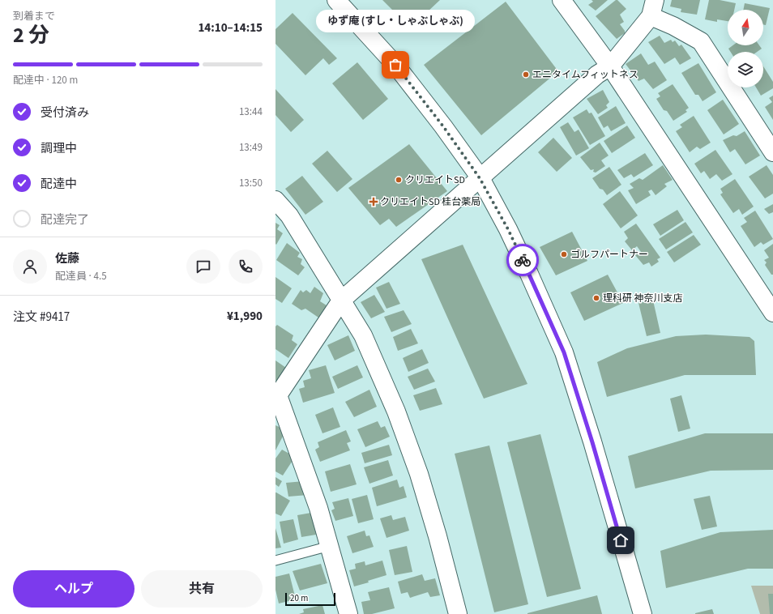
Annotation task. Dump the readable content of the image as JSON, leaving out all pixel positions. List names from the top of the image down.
{
  "places": {
    "other": [
      "ゆず庵 (すし・しゃぶしゃぶ)",
      "エニタイムフィットネス",
      "クリエイトSD",
      "ゴルフパートナー",
      "理科研 神奈川支店"
    ],
    "health": ["クリエイトSD 桂台薬局"]
  },
  "scale_bar": "20 m",
  "north": "top",
  "page": {
    "heading": ["2 分", "到着まで", "14:10–14:15"],
    "panel": [
      "佐藤",
      "配達員 · 4.5",
      "注文 #9417",
      "¥1,990"
    ],
    "bubble": "ゆず庵 (すし・しゃぶしゃぶ)",
    "bar": "配達中 · 120 m",
    "list": [
      ["受付済み", "13:44"],
      ["調理中", "13:49"],
      ["配達中", "13:50"],
      "配達完了"
    ],
    "buttons": ["ヘルプ", "共有"],
    "scale": "20 m"
  }
}
